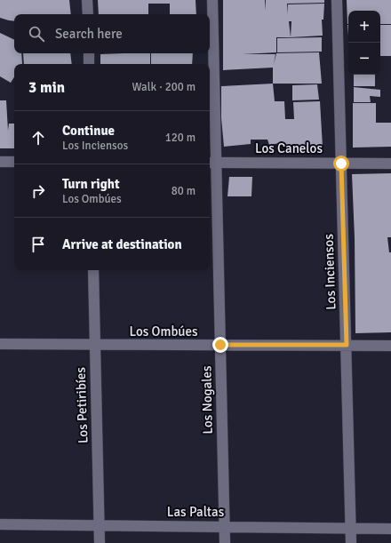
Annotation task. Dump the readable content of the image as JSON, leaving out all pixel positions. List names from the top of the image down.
{
  "streets": {
    "street": [
      "Los Canelos",
      "Los Inciensos",
      "Los Ombúes",
      "Los Nogales",
      "Los Petiribíes",
      "Las Paltas"
    ]
  },
  "crossings": [
    ["Los Canelos", "Los Inciensos"],
    ["Los Canelos", "Los Nogales"],
    ["Los Inciensos", "Los Ombúes"],
    ["Los Inciensos", "Las Paltas"],
    ["Los Ombúes", "Los Nogales"],
    ["Los Ombúes", "Los Petiribíes"],
    ["Los Nogales", "Las Paltas"],
    ["Los Petiribíes", "Las Paltas"]
  ],
  "page": {
    "map_buttons": ["+", "−"],
    "search": "Search here",
    "heading": ["3 min", "Walk · 200 m"],
    "list": [
      ["Continue", "Los Inciensos", "120 m"],
      ["Turn right", "Los Ombúes", "80 m"],
      "Arrive at destination"
    ]
  }
}
